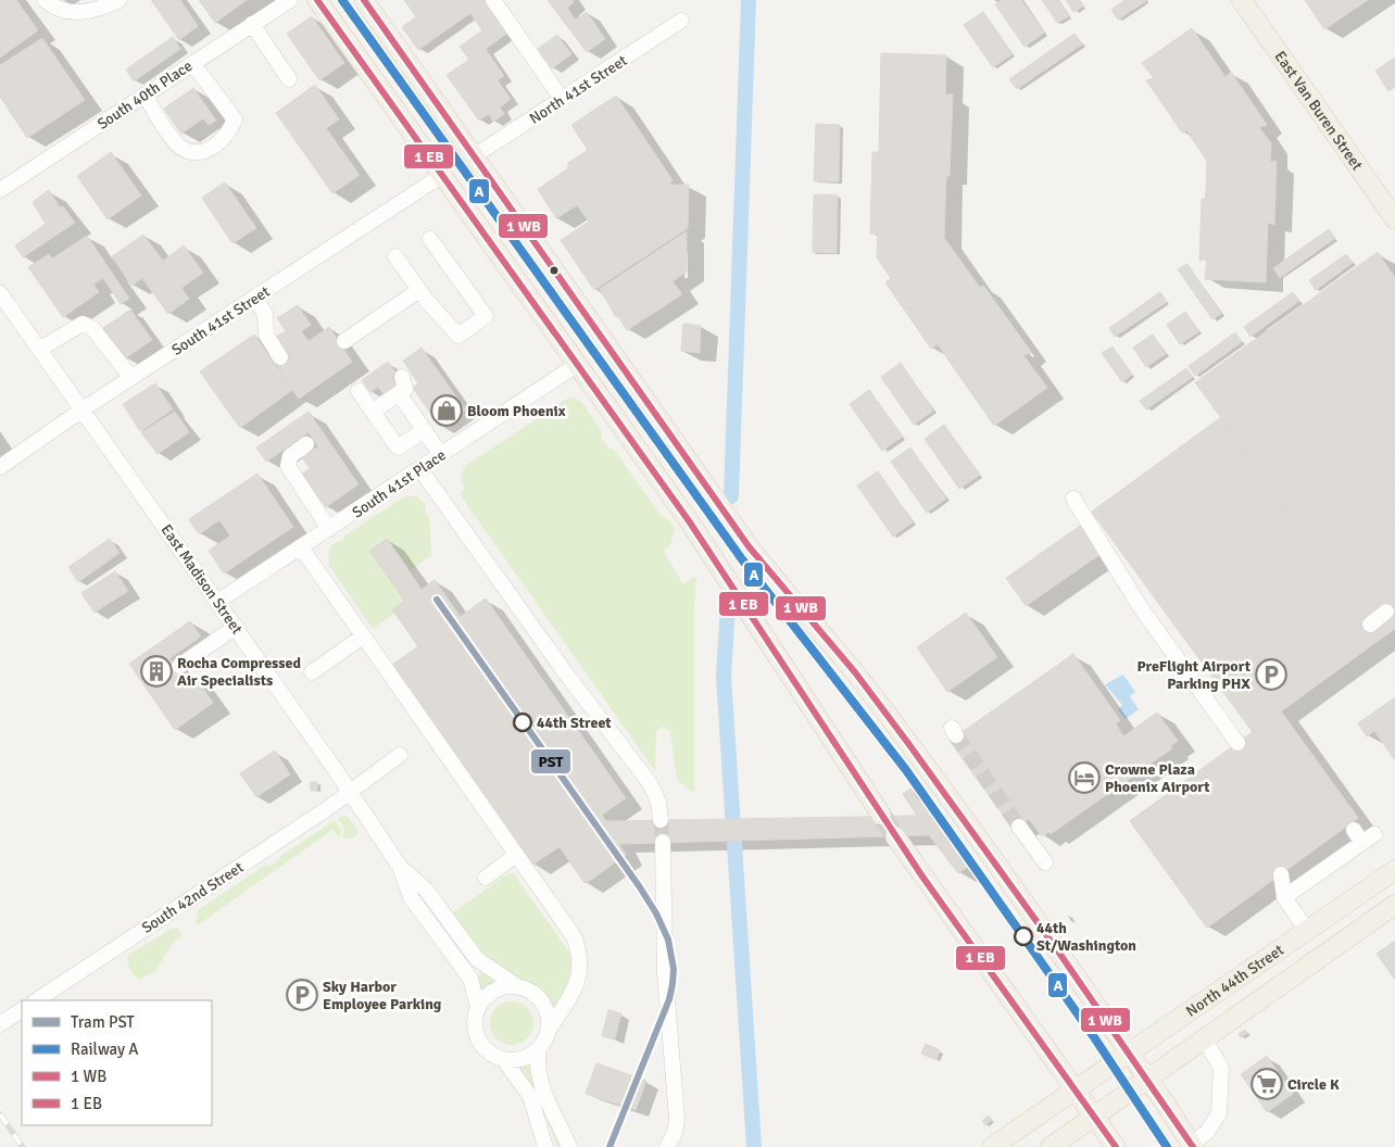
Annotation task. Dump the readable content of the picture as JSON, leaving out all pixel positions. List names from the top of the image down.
{
  "streets": {
    "main road": ["East Van Buren Street", "North 44th Street"],
    "street": [
      "North 41st Street",
      "South 40th Place",
      "South 41st Street",
      "South 41st Place",
      "East Madison Street",
      "South 42nd Street"
    ]
  },
  "crossings": [
    ["South 41st Street", "East Madison Street"],
    ["South 41st Place", "East Madison Street"],
    ["East Madison Street", "South 42nd Street"]
  ],
  "places": {
    "shop": ["Bloom Phoenix"],
    "building": ["Rocha Compressed Air Specialists"],
    "parking": ["PreFlight Airport Parking PHX", "Sky Harbor Employee Parking"],
    "other": ["44th Street", "44th St/Washington"],
    "hotel": ["Crowne Plaza Phoenix Airport"],
    "supermarket": ["Circle K"]
  },
  "lines": ["rail line A", "tram line PST"],
  "legend": [
    "Tram PST",
    "Railway A",
    "1 WB",
    "1 EB"
  ]
}
